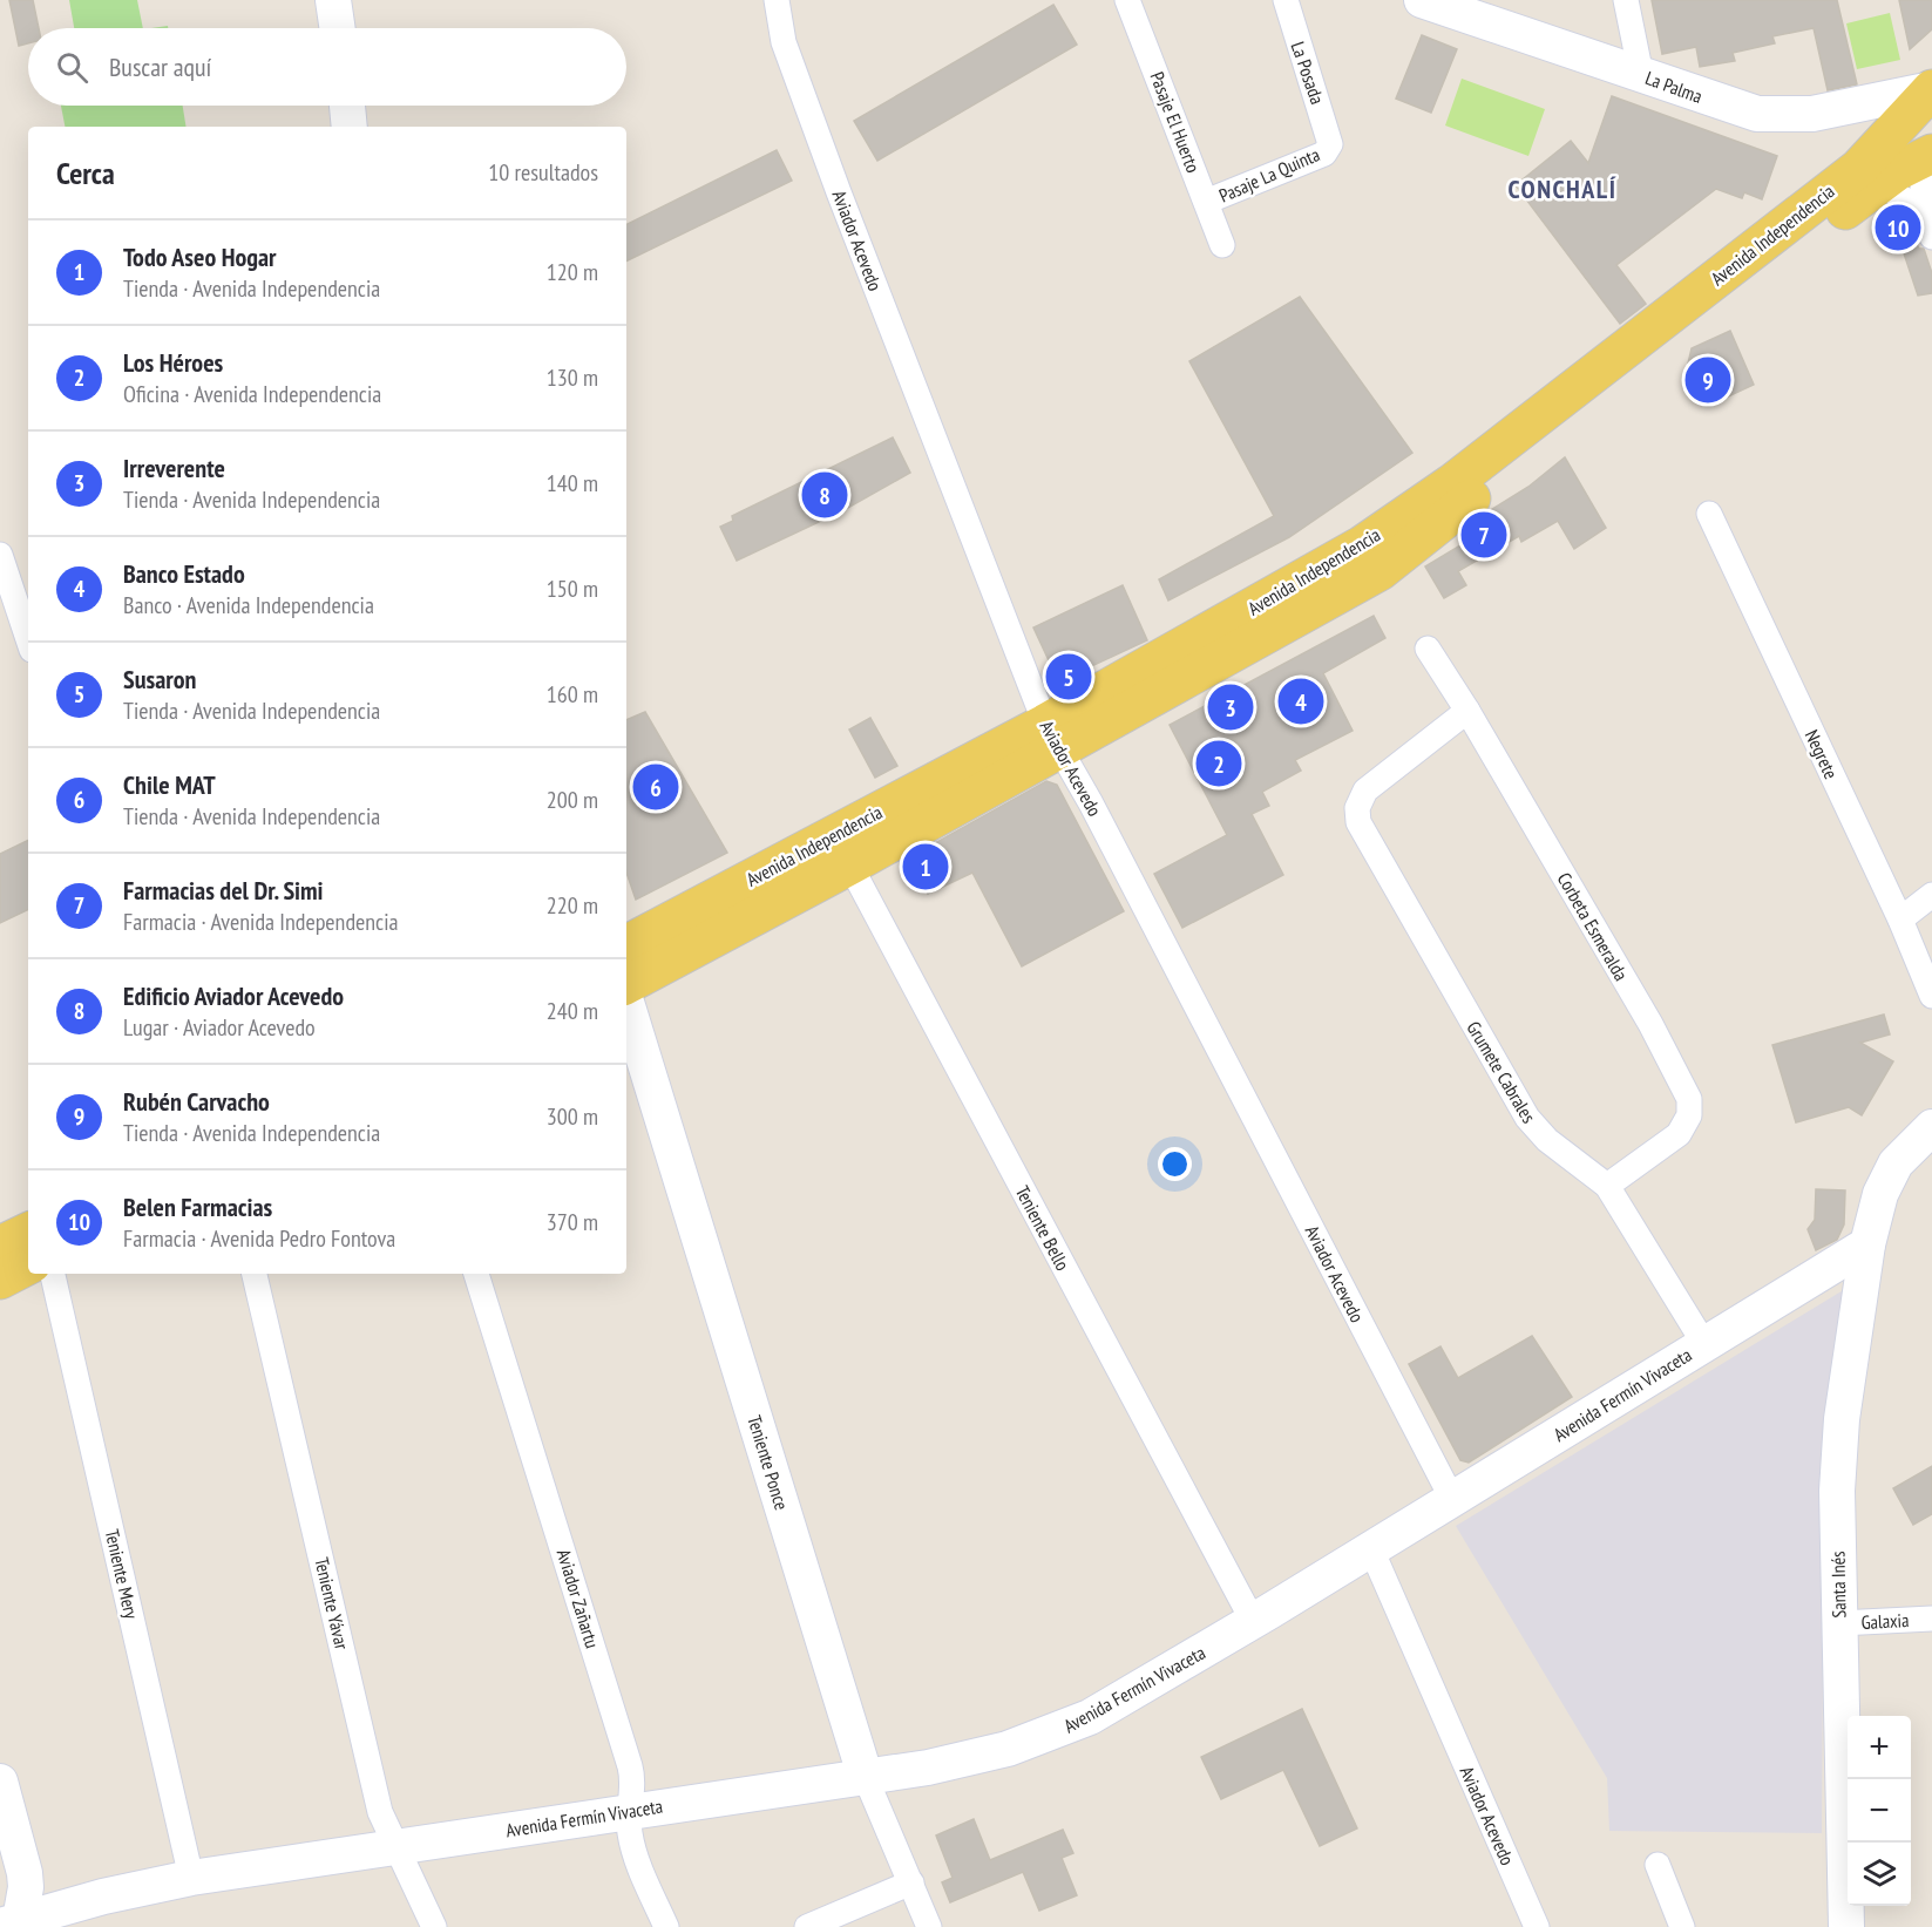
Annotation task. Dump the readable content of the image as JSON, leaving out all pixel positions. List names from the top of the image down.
{
  "streets": {
    "main road": [
      "La Palma",
      "Avenida Independencia",
      "Avenida Fermín Vivaceta",
      "Teniente Ponce",
      "Santa Inés"
    ],
    "street": [
      "La Posada",
      "Pasaje El Huerto",
      "Pasaje La Quinta",
      "Aviador Acevedo",
      "Negrete",
      "Corbeta Esmeralda",
      "Grumete Cabrales",
      "Teniente Bello",
      "Teniente Mery",
      "Aviador Zañartu",
      "Teniente Yávar",
      "Galaxia"
    ]
  },
  "crossings": [
    ["La Posada", "Pasaje La Quinta"],
    ["La Palma", "Avenida Independencia"],
    ["Pasaje El Huerto", "Pasaje La Quinta"],
    ["Avenida Independencia", "Aviador Acevedo"],
    ["Avenida Independencia", "Teniente Bello"],
    ["Aviador Acevedo", "Avenida Fermín Vivaceta"],
    ["Corbeta Esmeralda", "Grumete Cabrales"],
    ["Grumete Cabrales", "Avenida Fermín Vivaceta"],
    ["Teniente Bello", "Avenida Fermín Vivaceta"],
    ["Avenida Fermín Vivaceta", "Teniente Ponce"],
    ["Avenida Fermín Vivaceta", "Teniente Mery"],
    ["Avenida Fermín Vivaceta", "Santa Inés"],
    ["Avenida Fermín Vivaceta", "Aviador Zañartu"],
    ["Avenida Fermín Vivaceta", "Teniente Yávar"],
    ["Santa Inés", "Galaxia"]
  ],
  "districts": ["CONCHALÍ"],
  "page": {
    "search": "Buscar aquí",
    "heading": ["Cerca", "10 resultados"],
    "pins": [
      "10",
      "9",
      "8",
      "7",
      "5",
      "4",
      "3",
      "2",
      "6",
      "1"
    ],
    "list": [
      {
        "mark": "1",
        "name": "Todo Aseo Hogar",
        "note": "Tienda · Avenida Independencia",
        "value": "120 m"
      },
      {
        "mark": "2",
        "name": "Los Héroes",
        "note": "Oficina · Avenida Independencia",
        "value": "130 m"
      },
      {
        "mark": "3",
        "name": "Irreverente",
        "note": "Tienda · Avenida Independencia",
        "value": "140 m"
      },
      {
        "mark": "4",
        "name": "Banco Estado",
        "note": "Banco · Avenida Independencia",
        "value": "150 m"
      },
      {
        "mark": "5",
        "name": "Susaron",
        "note": "Tienda · Avenida Independencia",
        "value": "160 m"
      },
      {
        "mark": "6",
        "name": "Chile MAT",
        "note": "Tienda · Avenida Independencia",
        "value": "200 m"
      },
      {
        "mark": "7",
        "name": "Farmacias del Dr. Simi",
        "note": "Farmacia · Avenida Independencia",
        "value": "220 m"
      },
      {
        "mark": "8",
        "name": "Edificio Aviador Acevedo",
        "note": "Lugar · Aviador Acevedo",
        "value": "240 m"
      },
      {
        "mark": "9",
        "name": "Rubén Carvacho",
        "note": "Tienda · Avenida Independencia",
        "value": "300 m"
      },
      {
        "mark": "10",
        "name": "Belen Farmacias",
        "note": "Farmacia · Avenida Pedro Fontova",
        "value": "370 m"
      }
    ],
    "map_buttons": ["+", "−"]
  }
}
